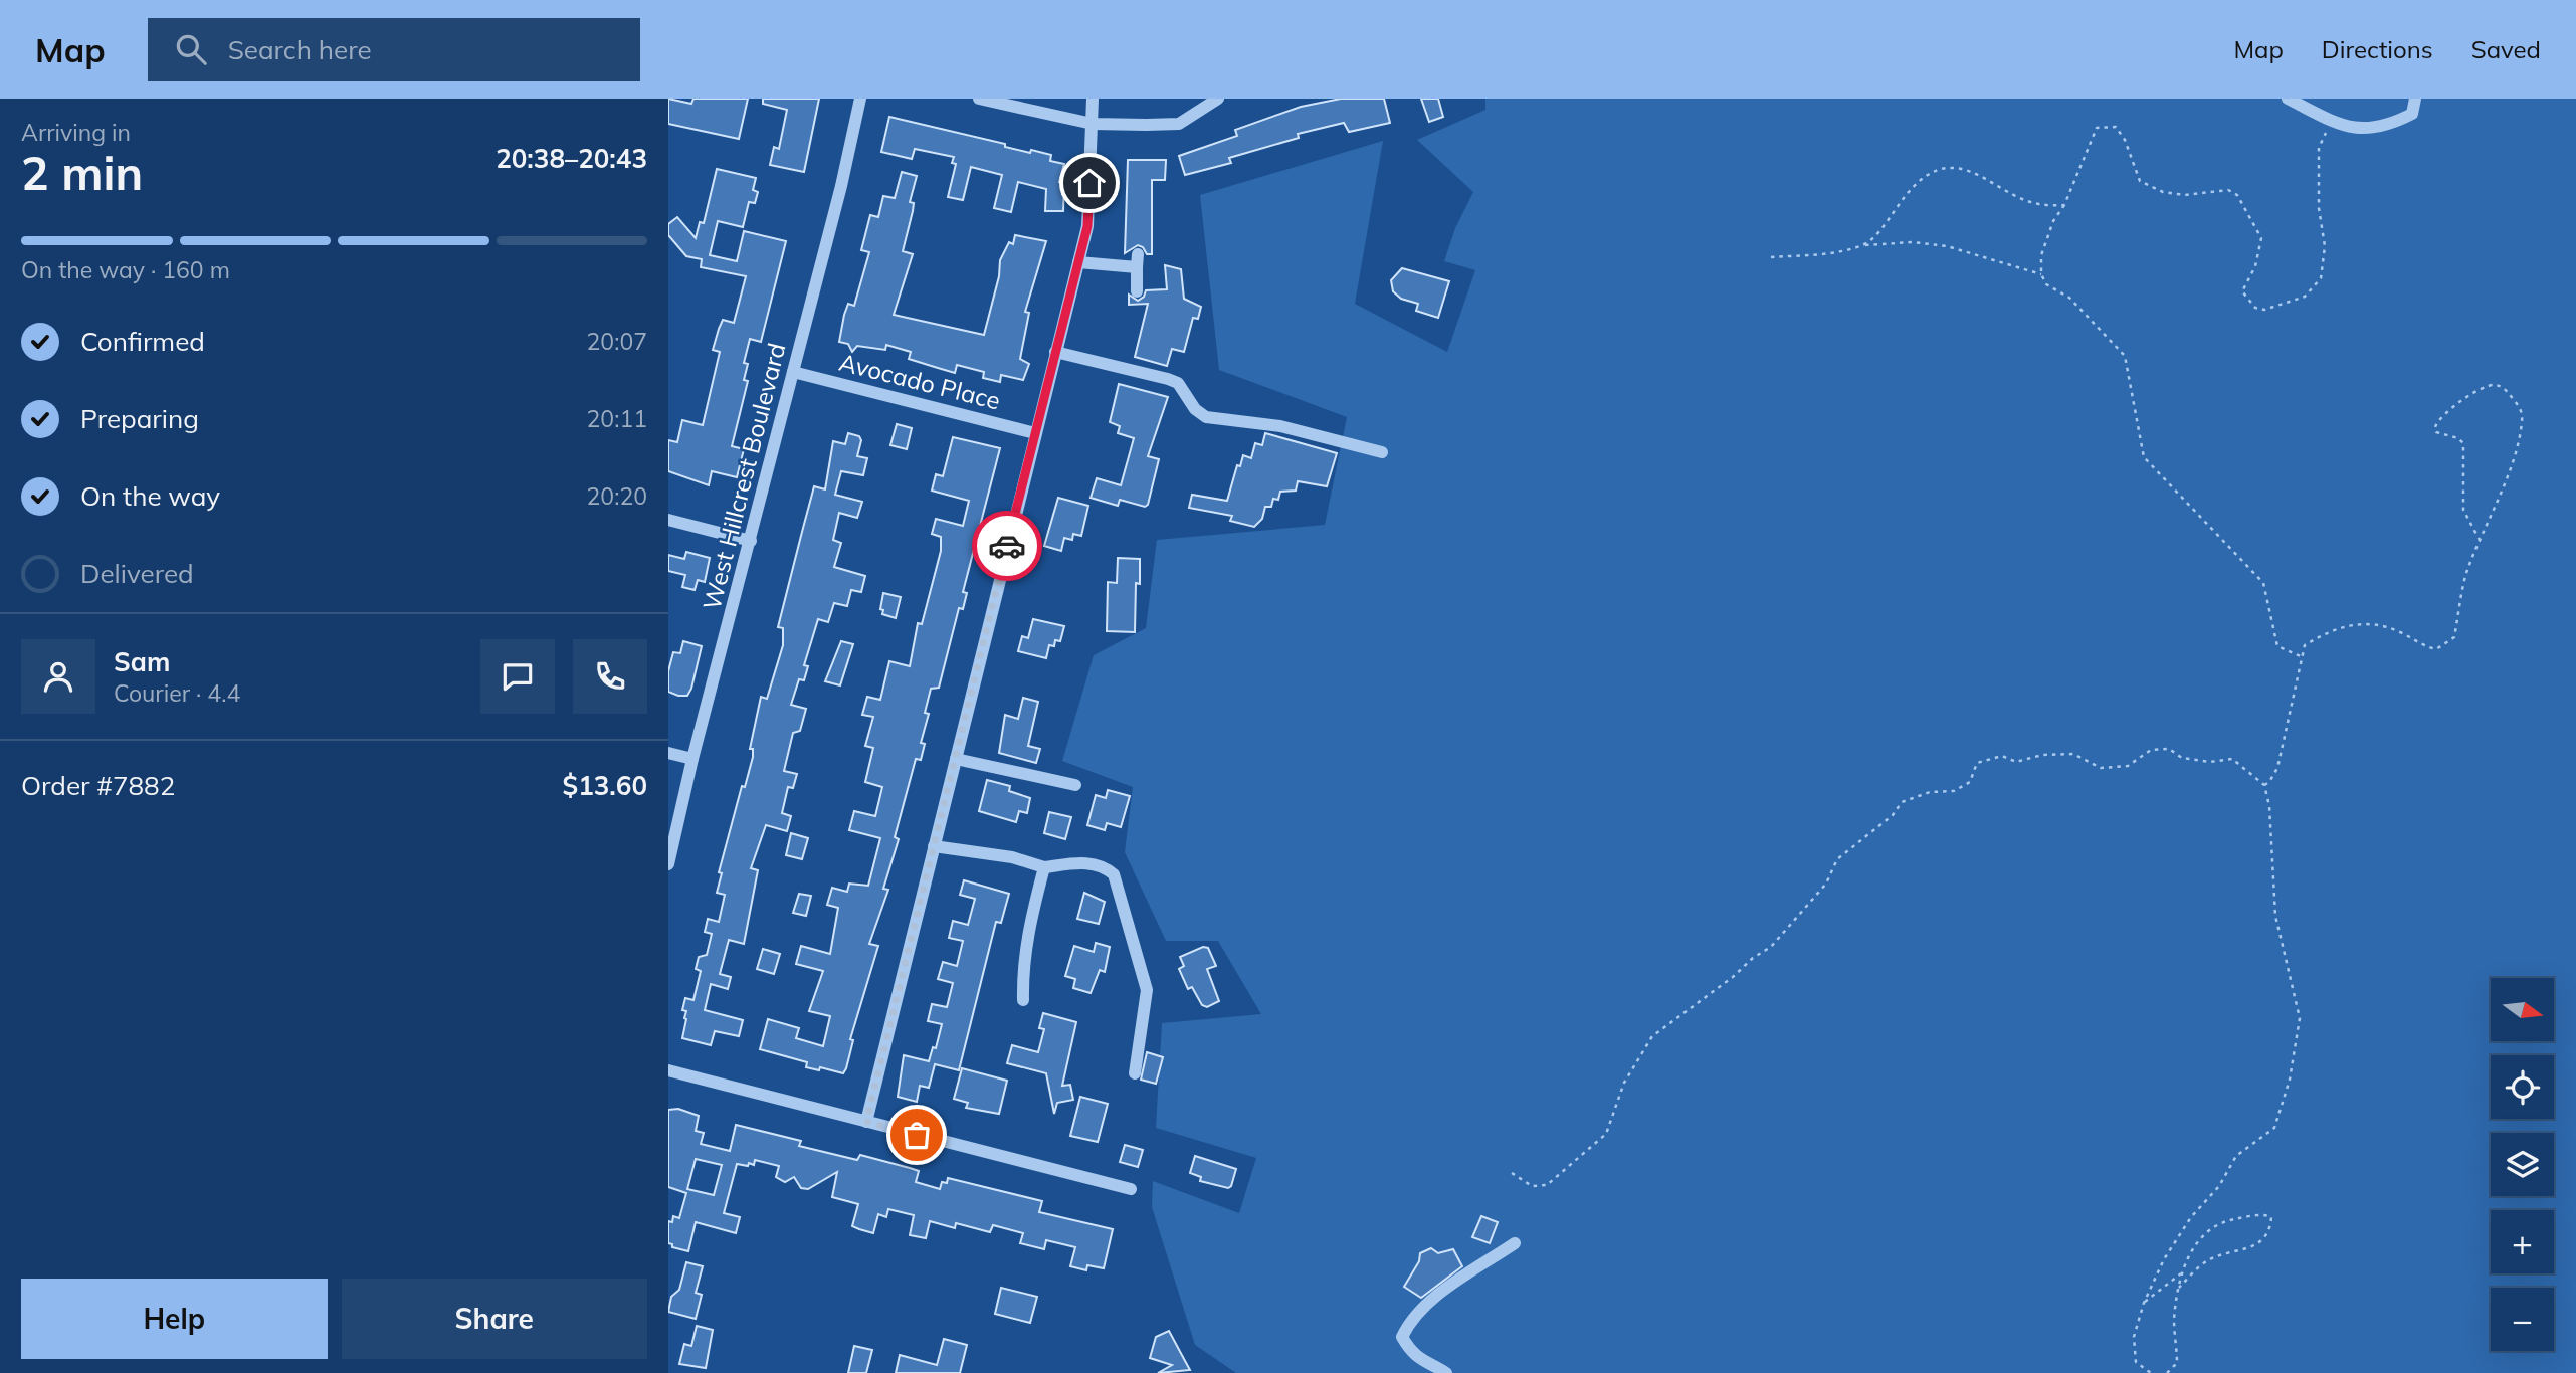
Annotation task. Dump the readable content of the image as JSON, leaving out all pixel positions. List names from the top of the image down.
{
  "streets": {
    "street": ["Avocado Place", "West Hillcrest Boulevard"]
  },
  "crossings": [
    ["Avocado Place", "West Hillcrest Boulevard"]
  ],
  "north": "right",
  "page": {
    "header": "Map",
    "search": "Search here",
    "nav": ["Map", "Directions", "Saved"],
    "heading": ["2 min", "Arriving in", "20:38–20:43"],
    "panel": [
      "Sam",
      "Courier · 4.4",
      "Order #7882",
      "$13.60"
    ],
    "bar": "On the way · 160 m",
    "list": [
      ["Confirmed", "20:07"],
      ["Preparing", "20:11"],
      ["On the way", "20:20"],
      "Delivered"
    ],
    "map_buttons": ["+", "−"],
    "buttons": ["Help", "Share"]
  }
}
